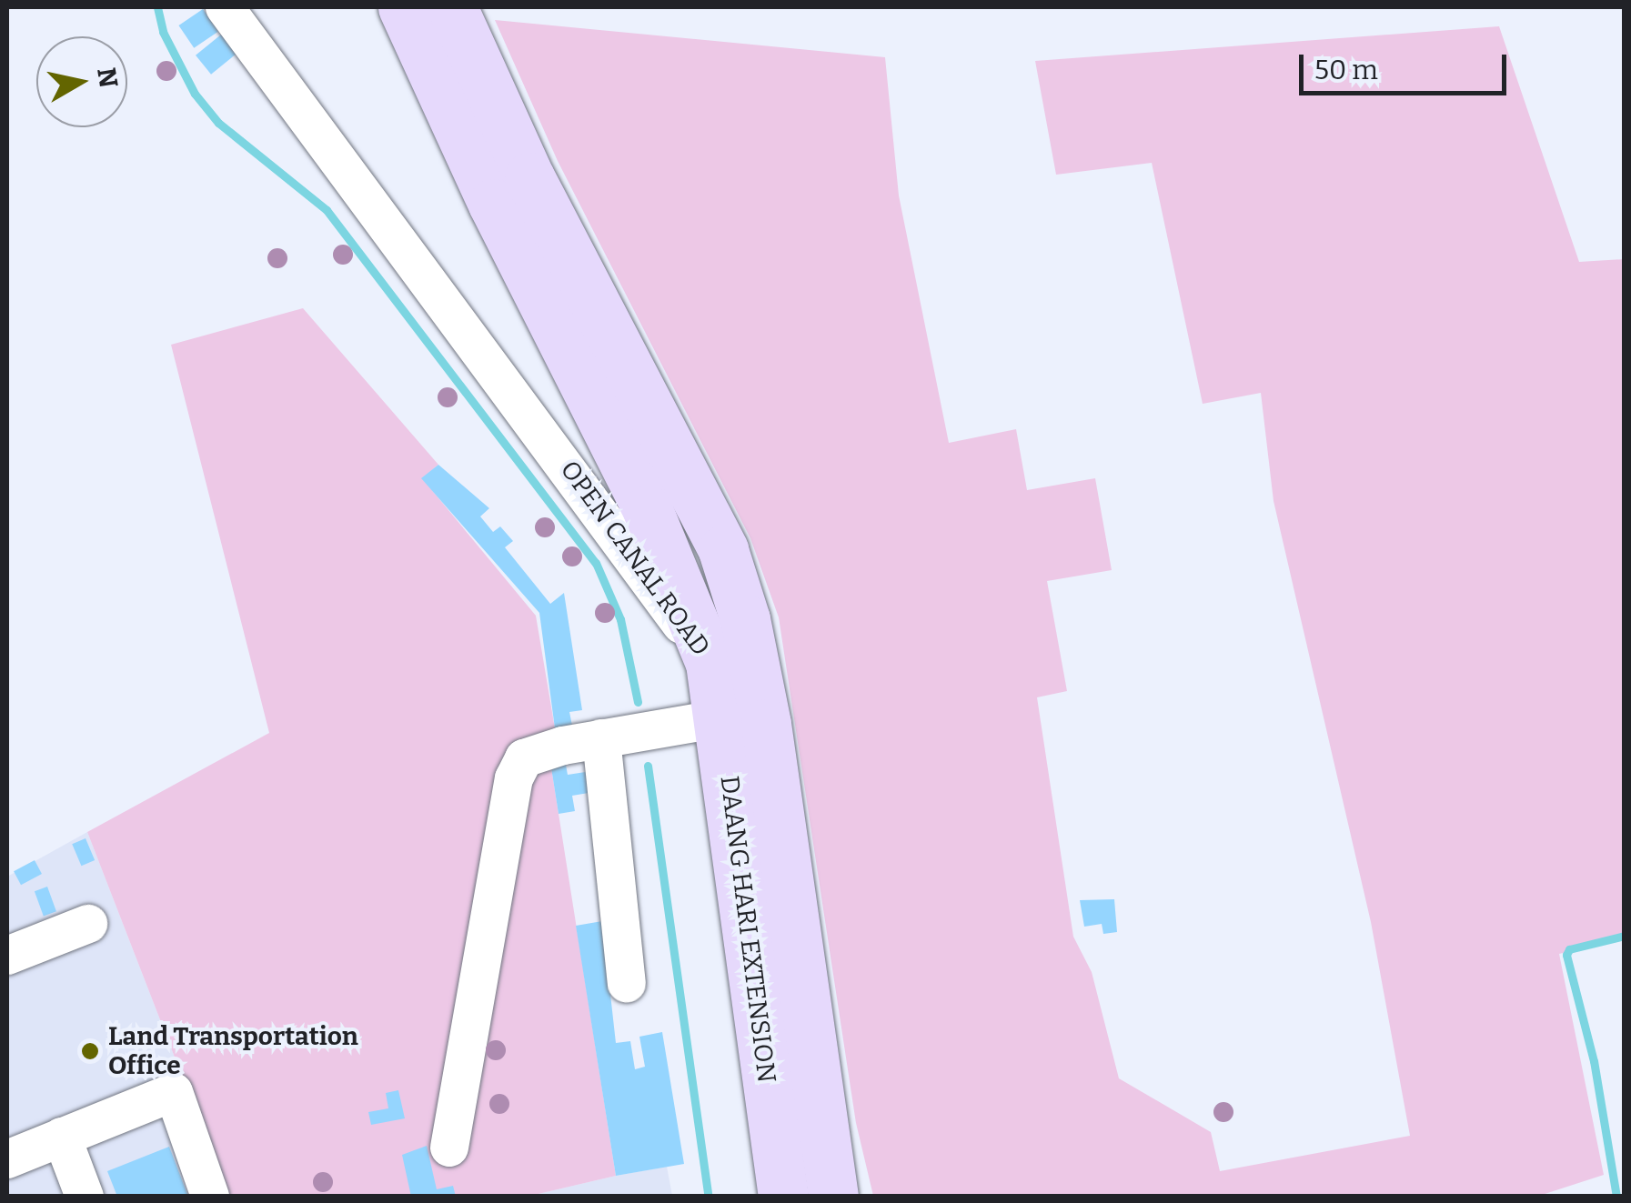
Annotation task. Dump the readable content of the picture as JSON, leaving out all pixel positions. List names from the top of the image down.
{
  "streets": {
    "main road": ["OPEN CANAL ROAD", "DAANG HARI EXTENSION"]
  },
  "crossings": [
    ["OPEN CANAL ROAD", "DAANG HARI EXTENSION"]
  ],
  "places": ["Land Transportation Office"],
  "scale_bar": "50 m",
  "north": "right"
}
